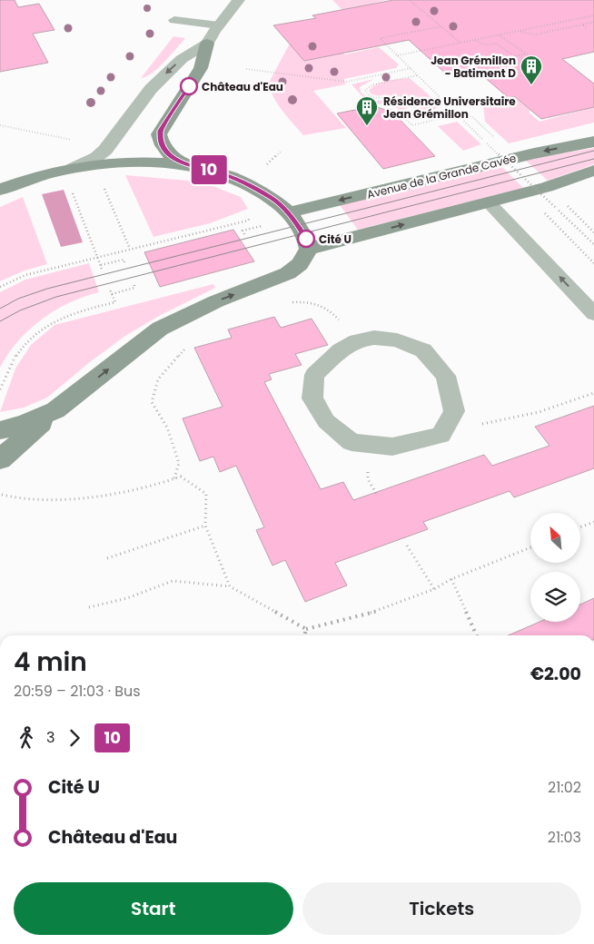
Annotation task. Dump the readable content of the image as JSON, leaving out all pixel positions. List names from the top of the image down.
{
  "streets": {
    "main road": ["Avenue de la Grande Cavée"]
  },
  "places": {
    "building": ["Jean Grémillon - Batiment D", "Résidence Universitaire Jean Grémillon"],
    "other": ["Château d'Eau", "Cité U"]
  },
  "lines": ["bus line 10"],
  "north": "top left",
  "page": {
    "on_map": "10",
    "heading": ["4 min", "20:59 – 21:03 · Bus", "€2.00"],
    "legs": ["3", "10"],
    "list": [
      {
        "name": "Cité U",
        "value": "21:02"
      },
      {
        "name": "Château d'Eau",
        "value": "21:03"
      }
    ],
    "buttons": ["Start", "Tickets"]
  }
}
